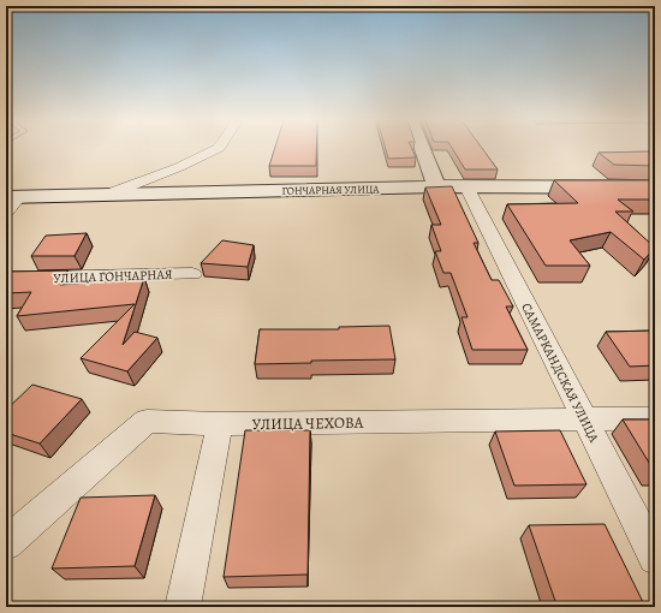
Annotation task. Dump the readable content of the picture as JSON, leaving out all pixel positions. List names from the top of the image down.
{
  "streets": {
    "street": [
      "ГОНЧАРНАЯ УЛИЦА",
      "УЛИЦА ГОНЧАРНАЯ",
      "САМАРКАНДСКАЯ УЛИЦА",
      "УЛИЦА ЧЕХОВА"
    ]
  },
  "crossings": [
    ["ГОНЧАРНАЯ УЛИЦА", "САМАРКАНДСКАЯ УЛИЦА"],
    ["САМАРКАНДСКАЯ УЛИЦА", "УЛИЦА ЧЕХОВА"]
  ]
}
